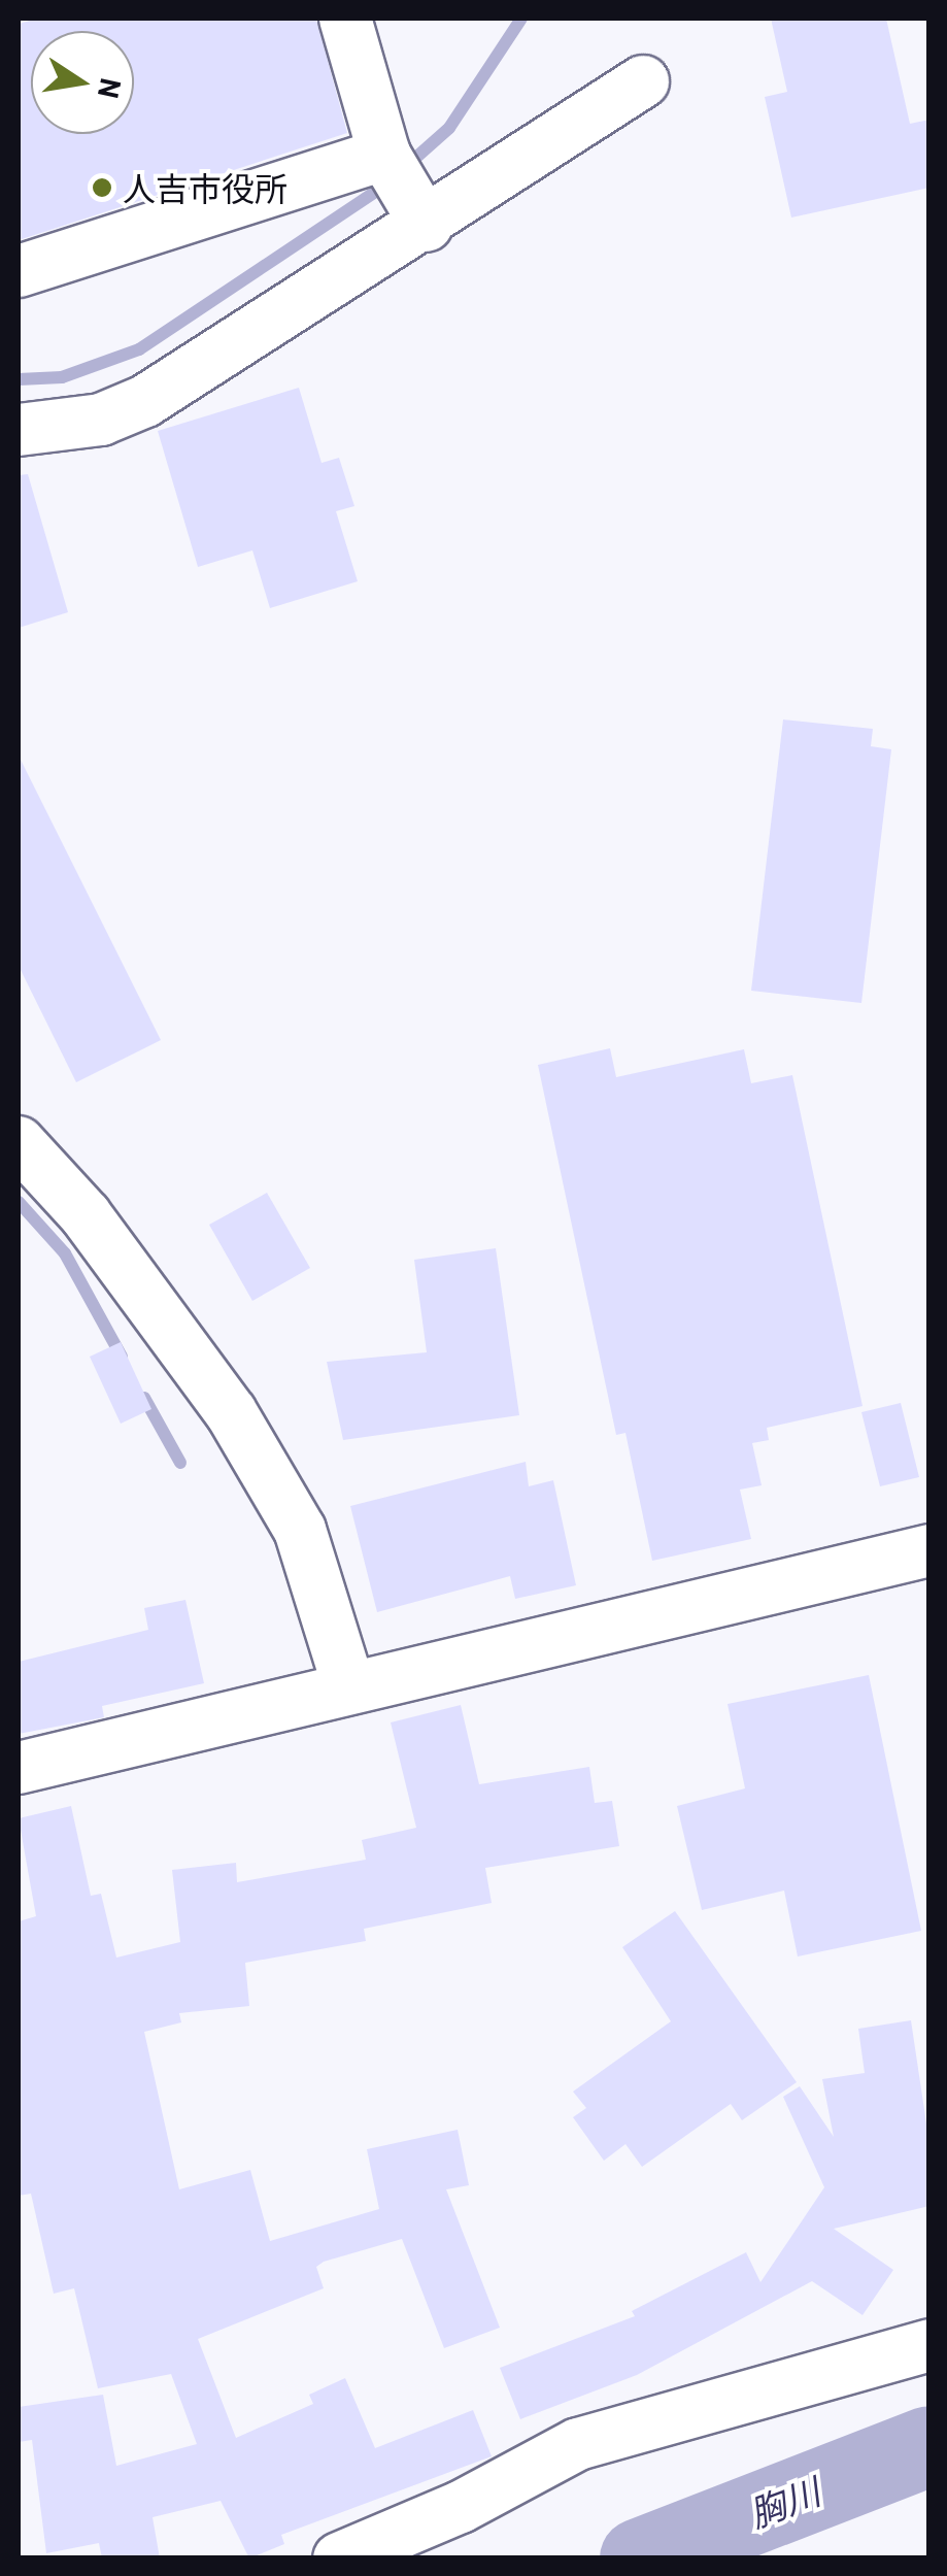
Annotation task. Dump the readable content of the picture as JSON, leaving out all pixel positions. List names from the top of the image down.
{
  "water": ["胸川"],
  "places": ["人吉市役所"],
  "north": "right"
}
